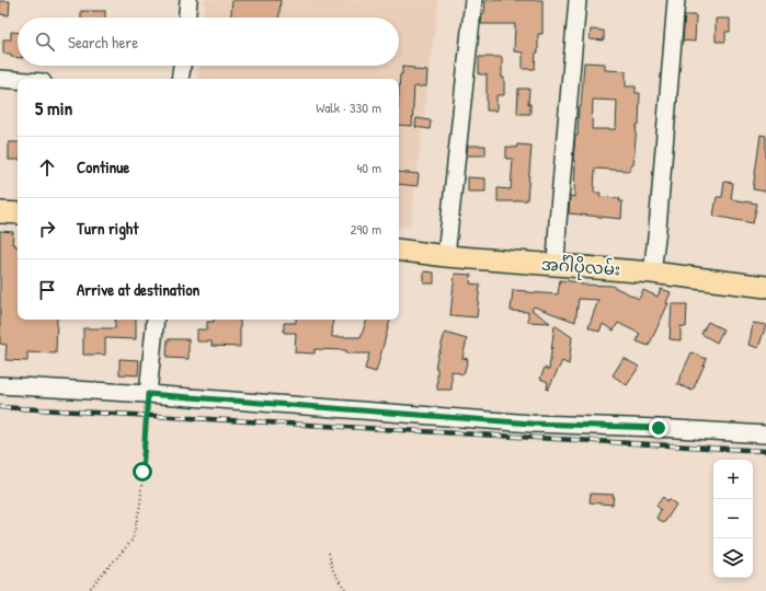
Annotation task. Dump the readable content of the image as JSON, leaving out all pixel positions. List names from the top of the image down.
{
  "streets": {
    "main road": ["အင်္ဂါပိုလမ်း"]
  },
  "page": {
    "search": "Search here",
    "heading": ["5 min", "Walk · 330 m"],
    "list": [
      ["Continue", "40 m"],
      ["Turn right", "290 m"],
      "Arrive at destination"
    ],
    "map_buttons": ["+", "−"]
  }
}
